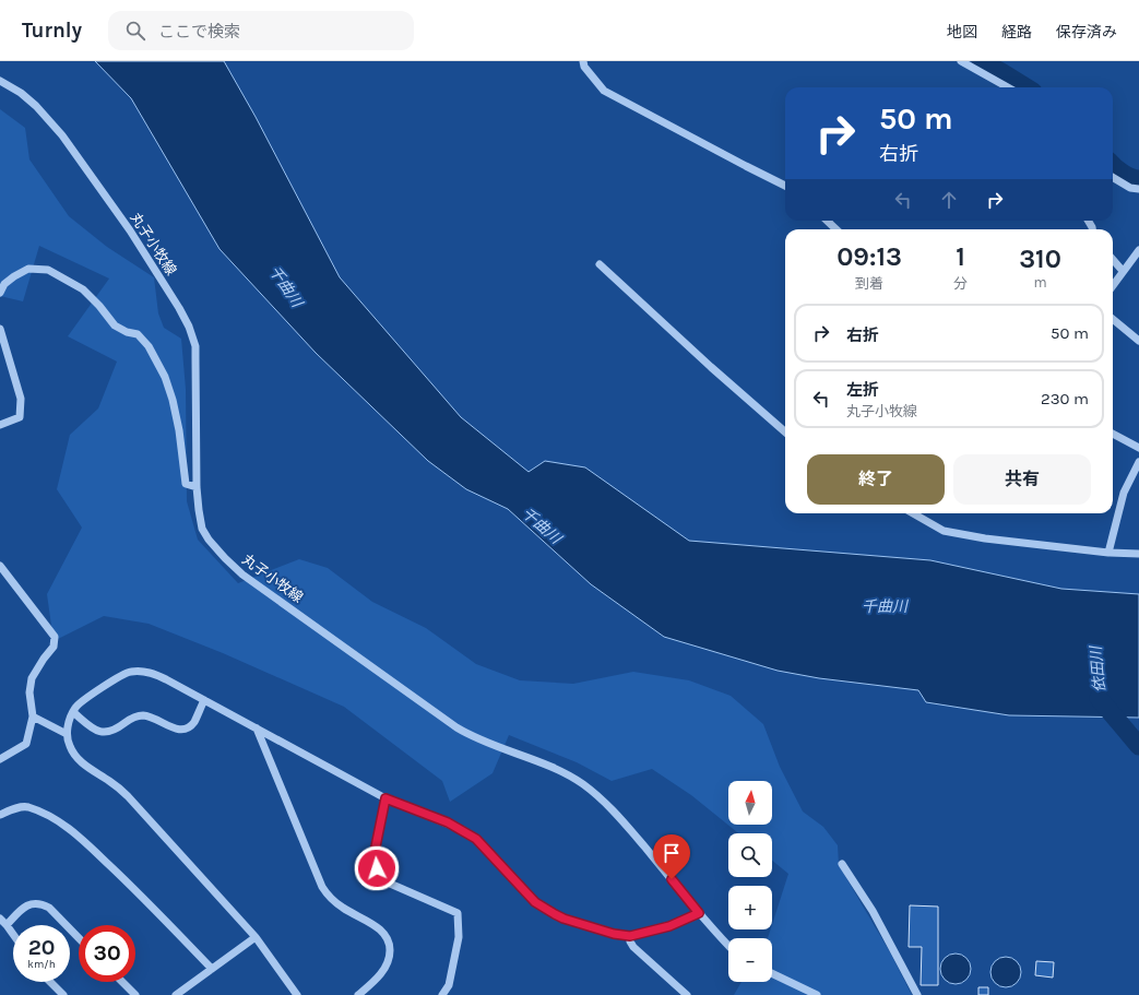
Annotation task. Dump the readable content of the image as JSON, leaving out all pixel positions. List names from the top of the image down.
{
  "streets": {
    "street": ["丸子小牧線"]
  },
  "water": ["千曲川", "依田川"],
  "north": "top",
  "page": {
    "header": "Turnly",
    "search": "ここで検索",
    "nav": ["地図", "経路", "保存済み"],
    "turn": ["50 m", "右折"],
    "eta": [
      "09:13",
      "到着",
      "1",
      "分",
      "310",
      "m"
    ],
    "list": [
      {
        "name": "右折",
        "value": "50 m"
      },
      {
        "name": "左折",
        "note": "丸子小牧線",
        "value": "230 m"
      }
    ],
    "buttons": ["終了", "共有"],
    "map_buttons": ["+", "−"],
    "speed": "20 km/h",
    "limit": "30"
  }
}
